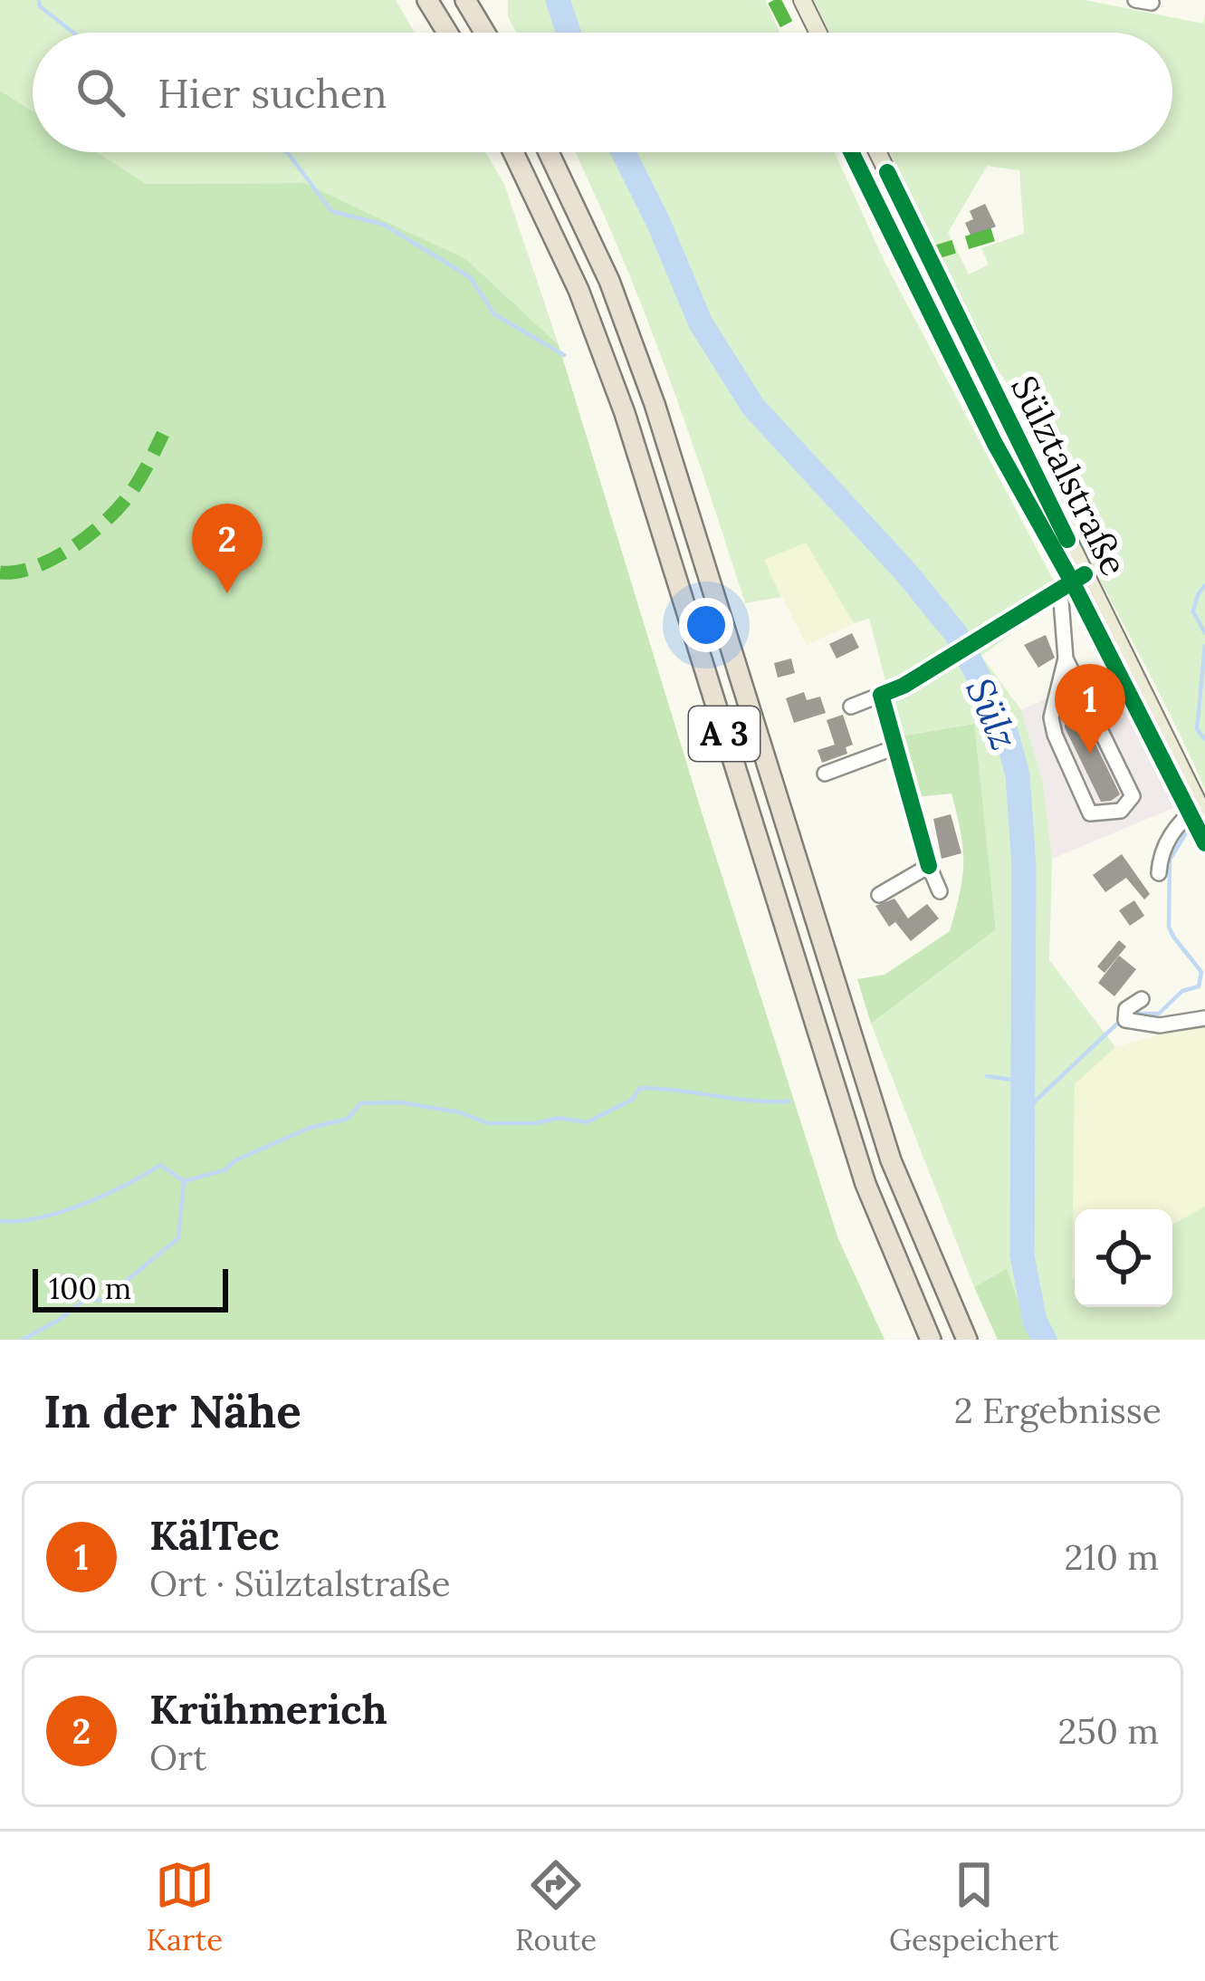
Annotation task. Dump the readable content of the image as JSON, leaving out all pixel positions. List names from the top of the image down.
{
  "streets": {
    "highway": ["A 3"],
    "main road": ["Sülztalstraße"]
  },
  "water": ["Sülz"],
  "scale_bar": "100 m",
  "page": {
    "search": "Hier suchen",
    "pins": ["2", "1"],
    "scale": "100 m",
    "heading": ["In der Nähe", "2 Ergebnisse"],
    "list": [
      {
        "mark": "1",
        "name": "KälTec",
        "note": "Ort · Sülztalstraße",
        "value": "210 m"
      },
      {
        "mark": "2",
        "name": "Krühmerich",
        "note": "Ort",
        "value": "250 m"
      }
    ],
    "nav": ["Karte", "Route", "Gespeichert"]
  }
}
